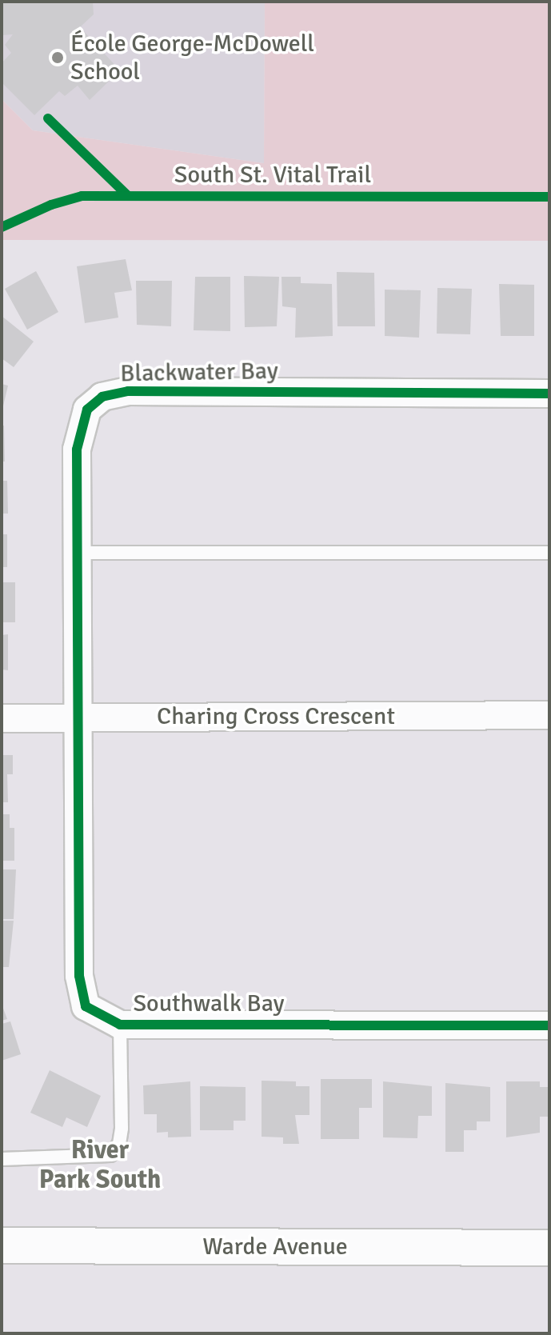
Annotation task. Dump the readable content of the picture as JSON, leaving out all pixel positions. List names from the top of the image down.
{
  "streets": {
    "main road": ["Warde Avenue"],
    "street": ["Blackwater Bay", "Charing Cross Crescent", "Southwalk Bay"],
    "cycle path": ["South St. Vital Trail"]
  },
  "crossings": [
    ["Blackwater Bay", "Charing Cross Crescent"],
    ["Blackwater Bay", "Southwalk Bay"],
    ["Charing Cross Crescent", "Southwalk Bay"]
  ],
  "districts": ["River Park South"],
  "places": ["École George-McDowell School"]
}
